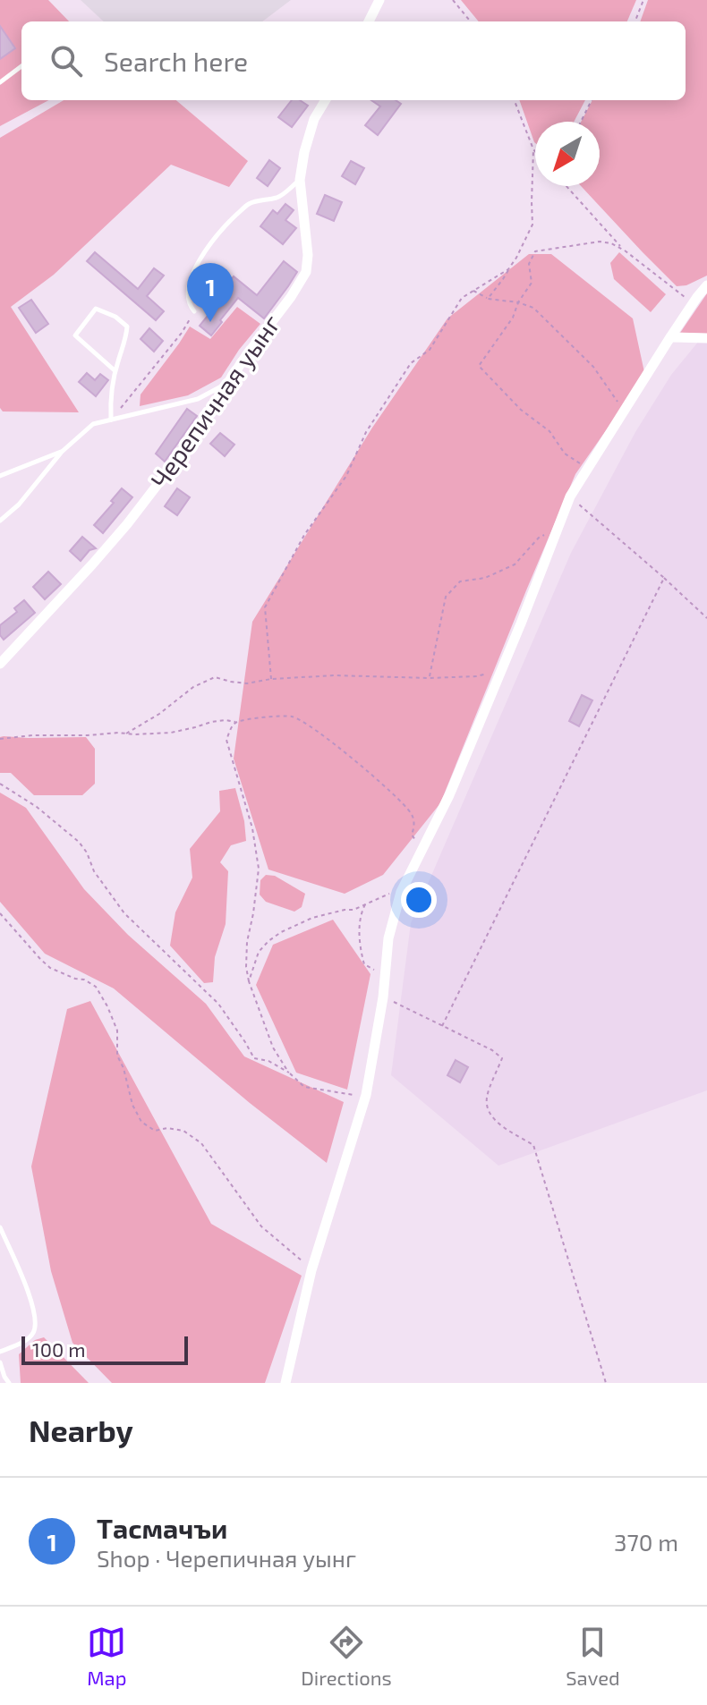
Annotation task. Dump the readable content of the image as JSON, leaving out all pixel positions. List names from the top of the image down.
{
  "streets": {
    "street": ["Черепичная уынг"]
  },
  "scale_bar": "100 m",
  "north": "bottom left",
  "page": {
    "search": "Search here",
    "pins": "1",
    "scale": "100 m",
    "heading": "Nearby",
    "list": [
      {
        "mark": "1",
        "name": "Тасмачъи",
        "note": "Shop · Черепичная уынг",
        "value": "370 m"
      }
    ],
    "nav": ["Map", "Directions", "Saved"]
  }
}
